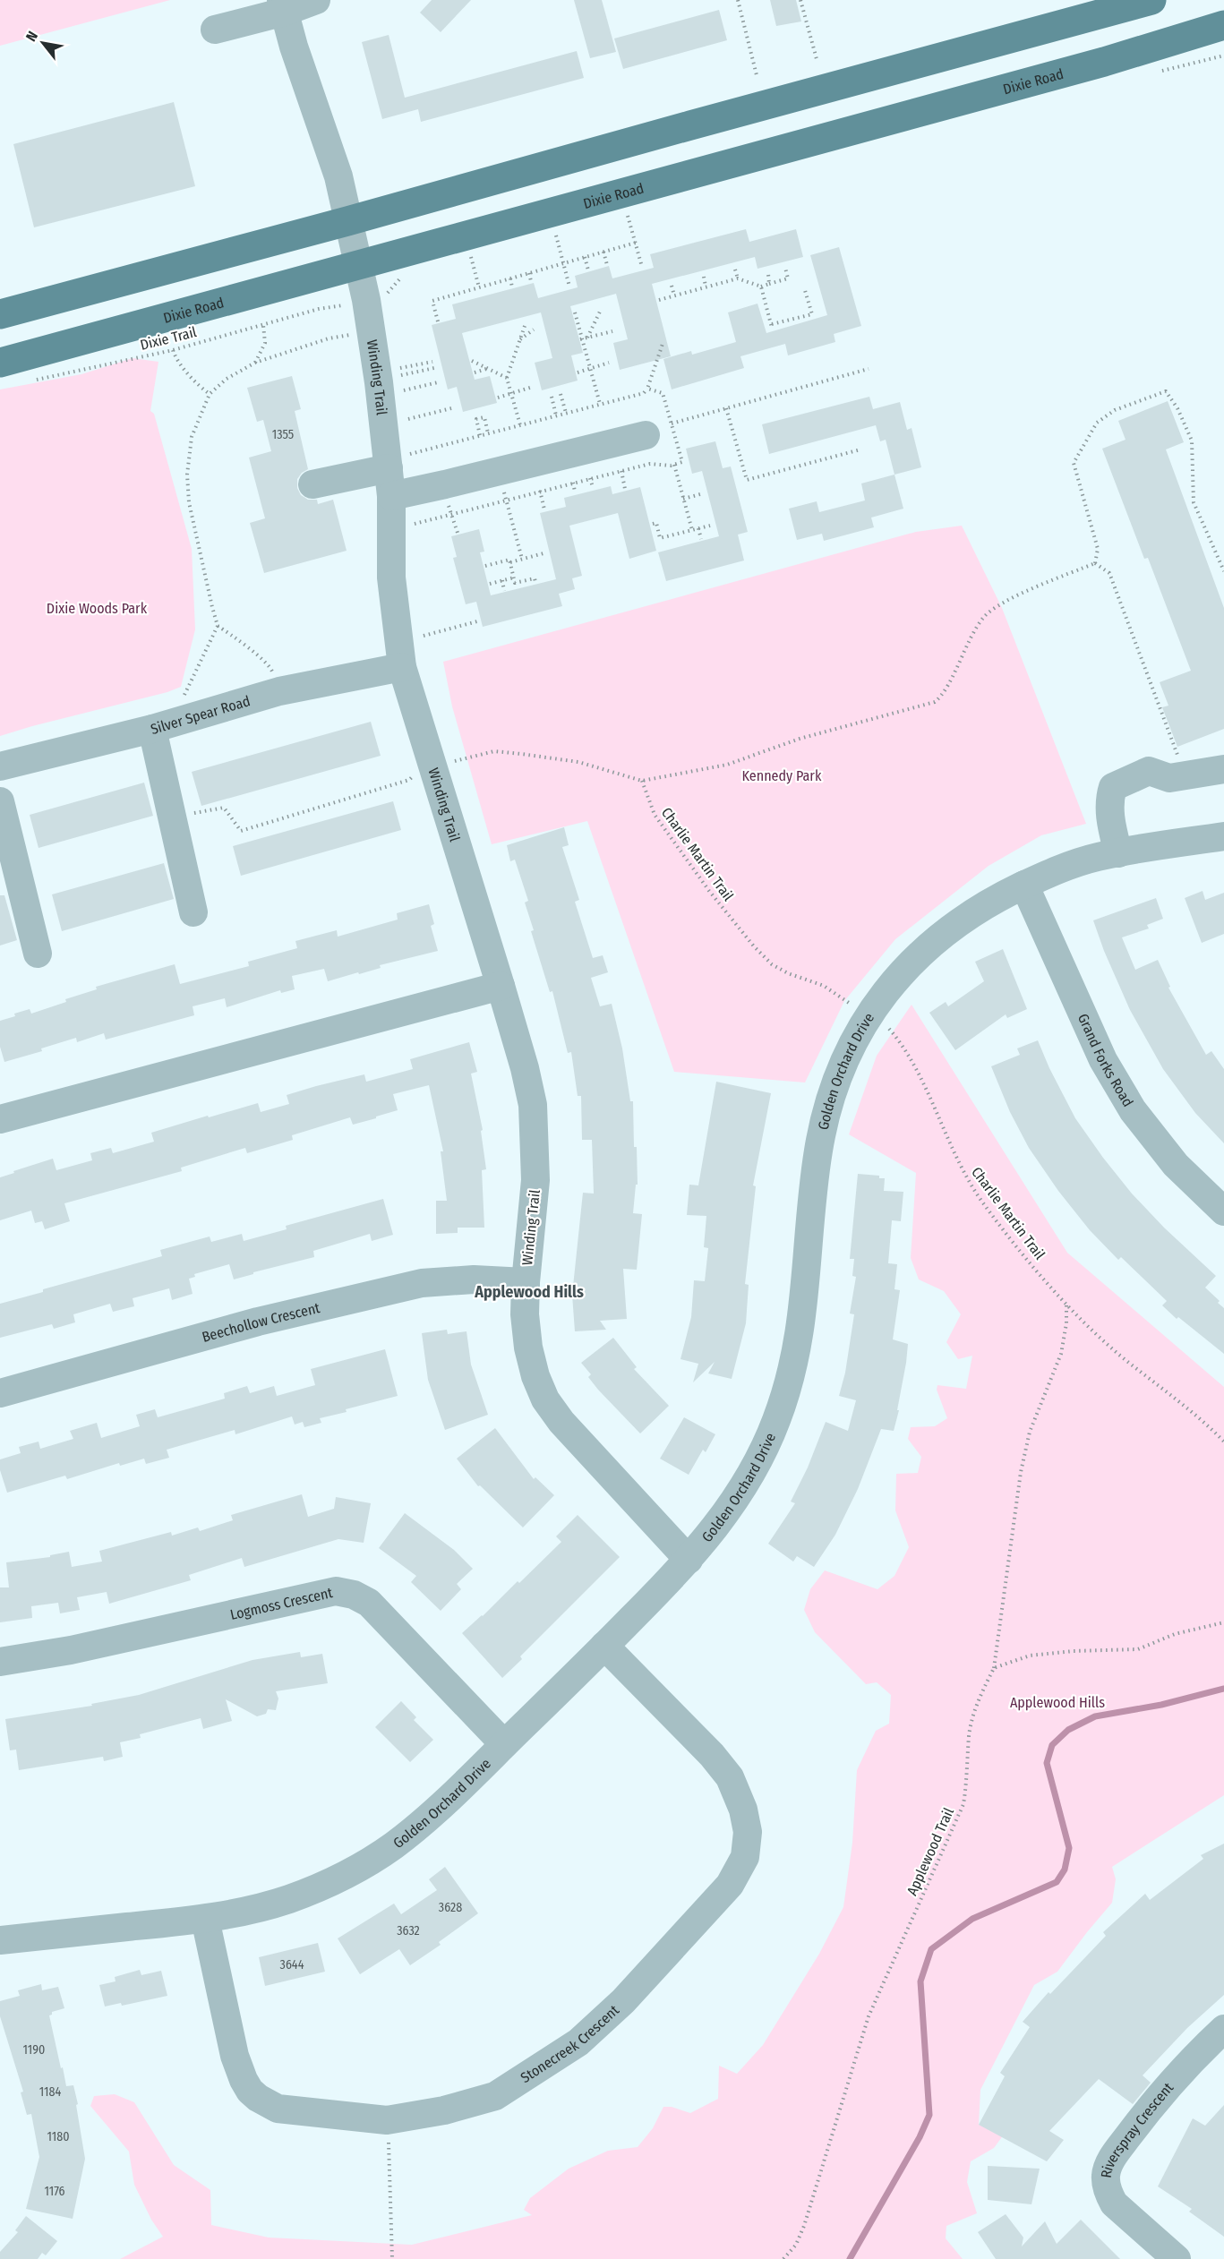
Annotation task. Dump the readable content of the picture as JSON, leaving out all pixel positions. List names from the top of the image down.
{
  "streets": {
    "main road": ["Dixie Road"],
    "street": [
      "Winding Trail",
      "Silver Spear Road",
      "Grand Forks Road",
      "Golden Orchard Drive",
      "Beechollow Crescent",
      "Logmoss Crescent",
      "Stonecreek Crescent",
      "Riverspray Crescent"
    ],
    "path": ["Dixie Trail", "Charlie Martin Trail", "Applewood Trail"]
  },
  "crossings": [
    ["Dixie Road", "Winding Trail"],
    ["Winding Trail", "Silver Spear Road"],
    ["Winding Trail", "Golden Orchard Drive"],
    ["Winding Trail", "Beechollow Crescent"],
    ["Charlie Martin Trail", "Applewood Trail"],
    ["Grand Forks Road", "Golden Orchard Drive"],
    ["Golden Orchard Drive", "Logmoss Crescent"],
    ["Golden Orchard Drive", "Stonecreek Crescent"]
  ],
  "districts": ["Applewood Hills"],
  "parks": ["Dixie Woods Park", "Kennedy Park", "Applewood Hills"],
  "house_numbers": [
    "1355",
    "3628",
    "3632",
    "3644",
    "1190",
    "1184",
    "1180",
    "1176"
  ],
  "north": "top left"
}
